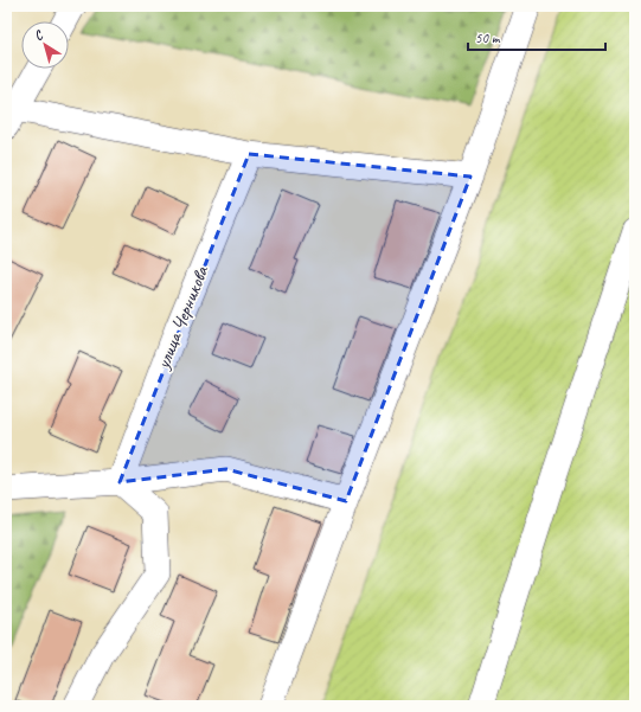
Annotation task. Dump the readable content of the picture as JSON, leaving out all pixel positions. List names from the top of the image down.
{
  "streets": {
    "street": ["улица Черникова"]
  },
  "scale_bar": "50 m",
  "north": "top left"
}
